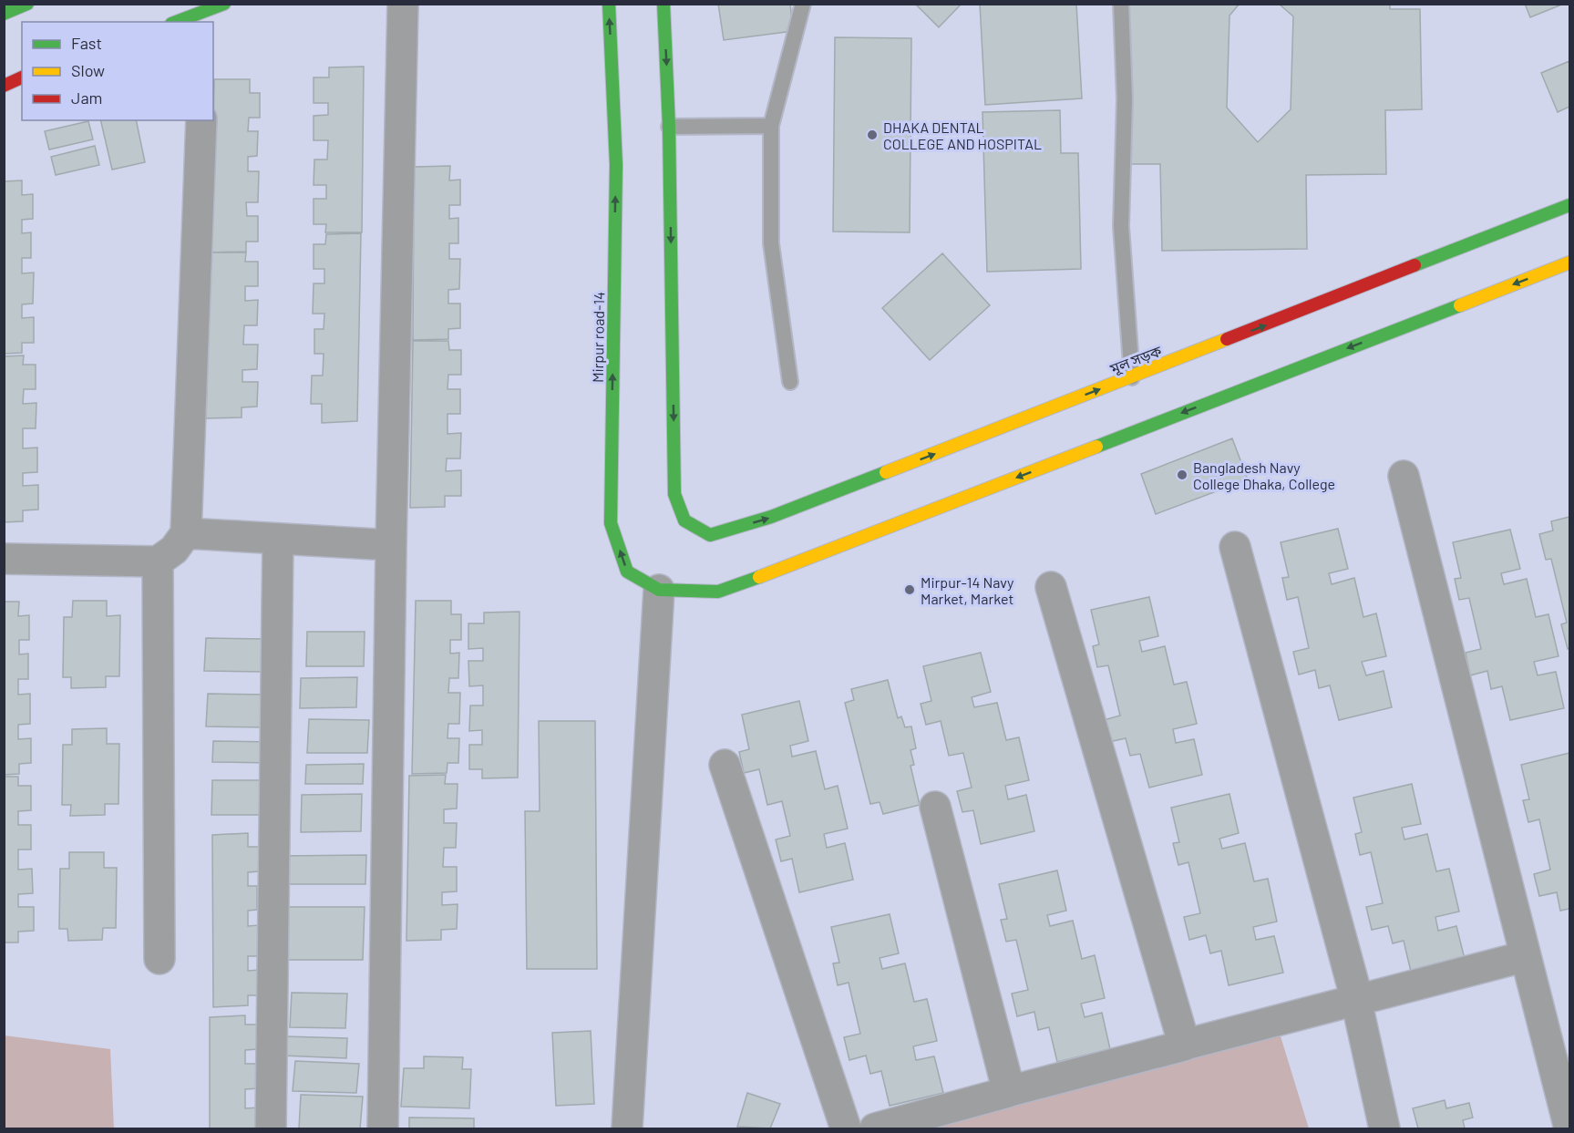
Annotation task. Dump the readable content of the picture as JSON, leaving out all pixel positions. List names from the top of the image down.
{
  "streets": {
    "street": ["Mirpur road-14", "মূল সড়ক"]
  },
  "places": ["DHAKA DENTAL COLLEGE AND HOSPITAL", "Bangladesh Navy College Dhaka, College", "Mirpur-14 Navy Market, Market"],
  "legend": ["Fast", "Slow", "Jam"]
}
